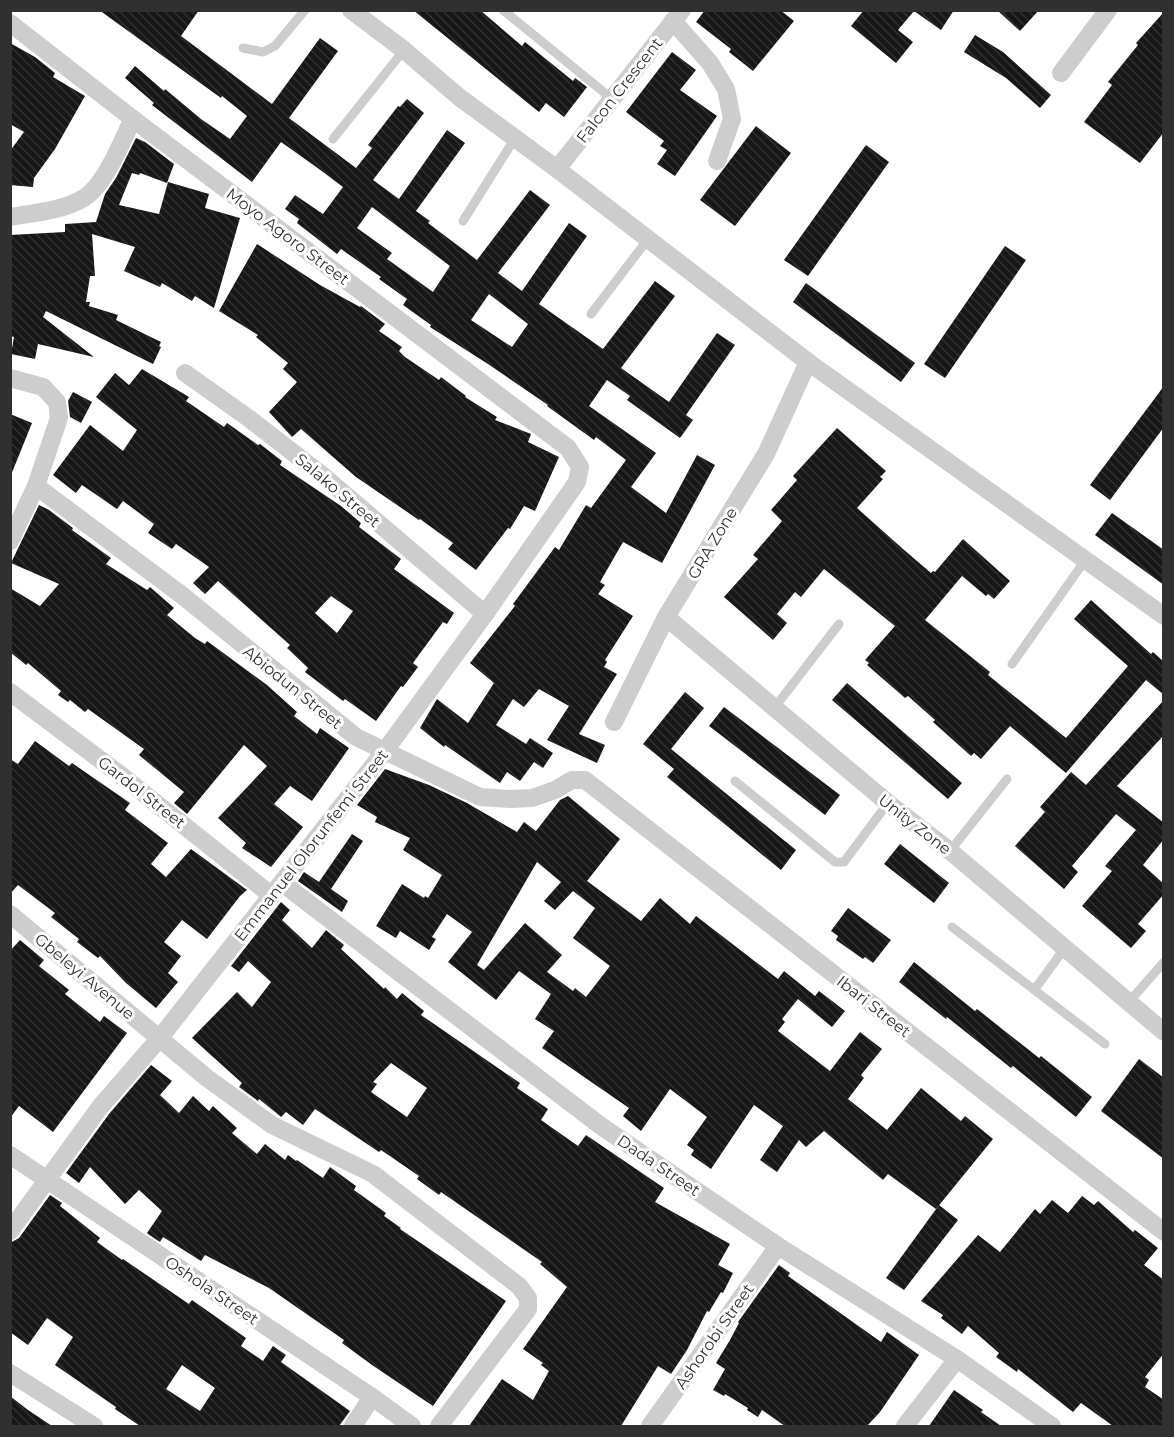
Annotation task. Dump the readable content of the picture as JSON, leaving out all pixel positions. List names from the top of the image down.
{
  "streets": {
    "street": [
      "Falcon Crescent",
      "Moyo Agoro Street",
      "Salako Street",
      "GRA Zone",
      "Abiodun Street",
      "Gardol Street",
      "Unity Zone",
      "Emmanuel Olorunfemi Street",
      "Gbeleyi Avenue",
      "Ibari Street",
      "Dada Street",
      "Oshola Street",
      "Ashorobi Street"
    ]
  },
  "crossings": [
    ["Moyo Agoro Street", "Emmanuel Olorunfemi Street"],
    ["Salako Street", "Emmanuel Olorunfemi Street"],
    ["GRA Zone", "Unity Zone"],
    ["Abiodun Street", "Emmanuel Olorunfemi Street"],
    ["Abiodun Street", "Ibari Street"],
    ["Gardol Street", "Emmanuel Olorunfemi Street"],
    ["Gardol Street", "Dada Street"],
    ["Emmanuel Olorunfemi Street", "Gbeleyi Avenue"],
    ["Emmanuel Olorunfemi Street", "Dada Street"],
    ["Emmanuel Olorunfemi Street", "Oshola Street"],
    ["Dada Street", "Ashorobi Street"]
  ]
}
